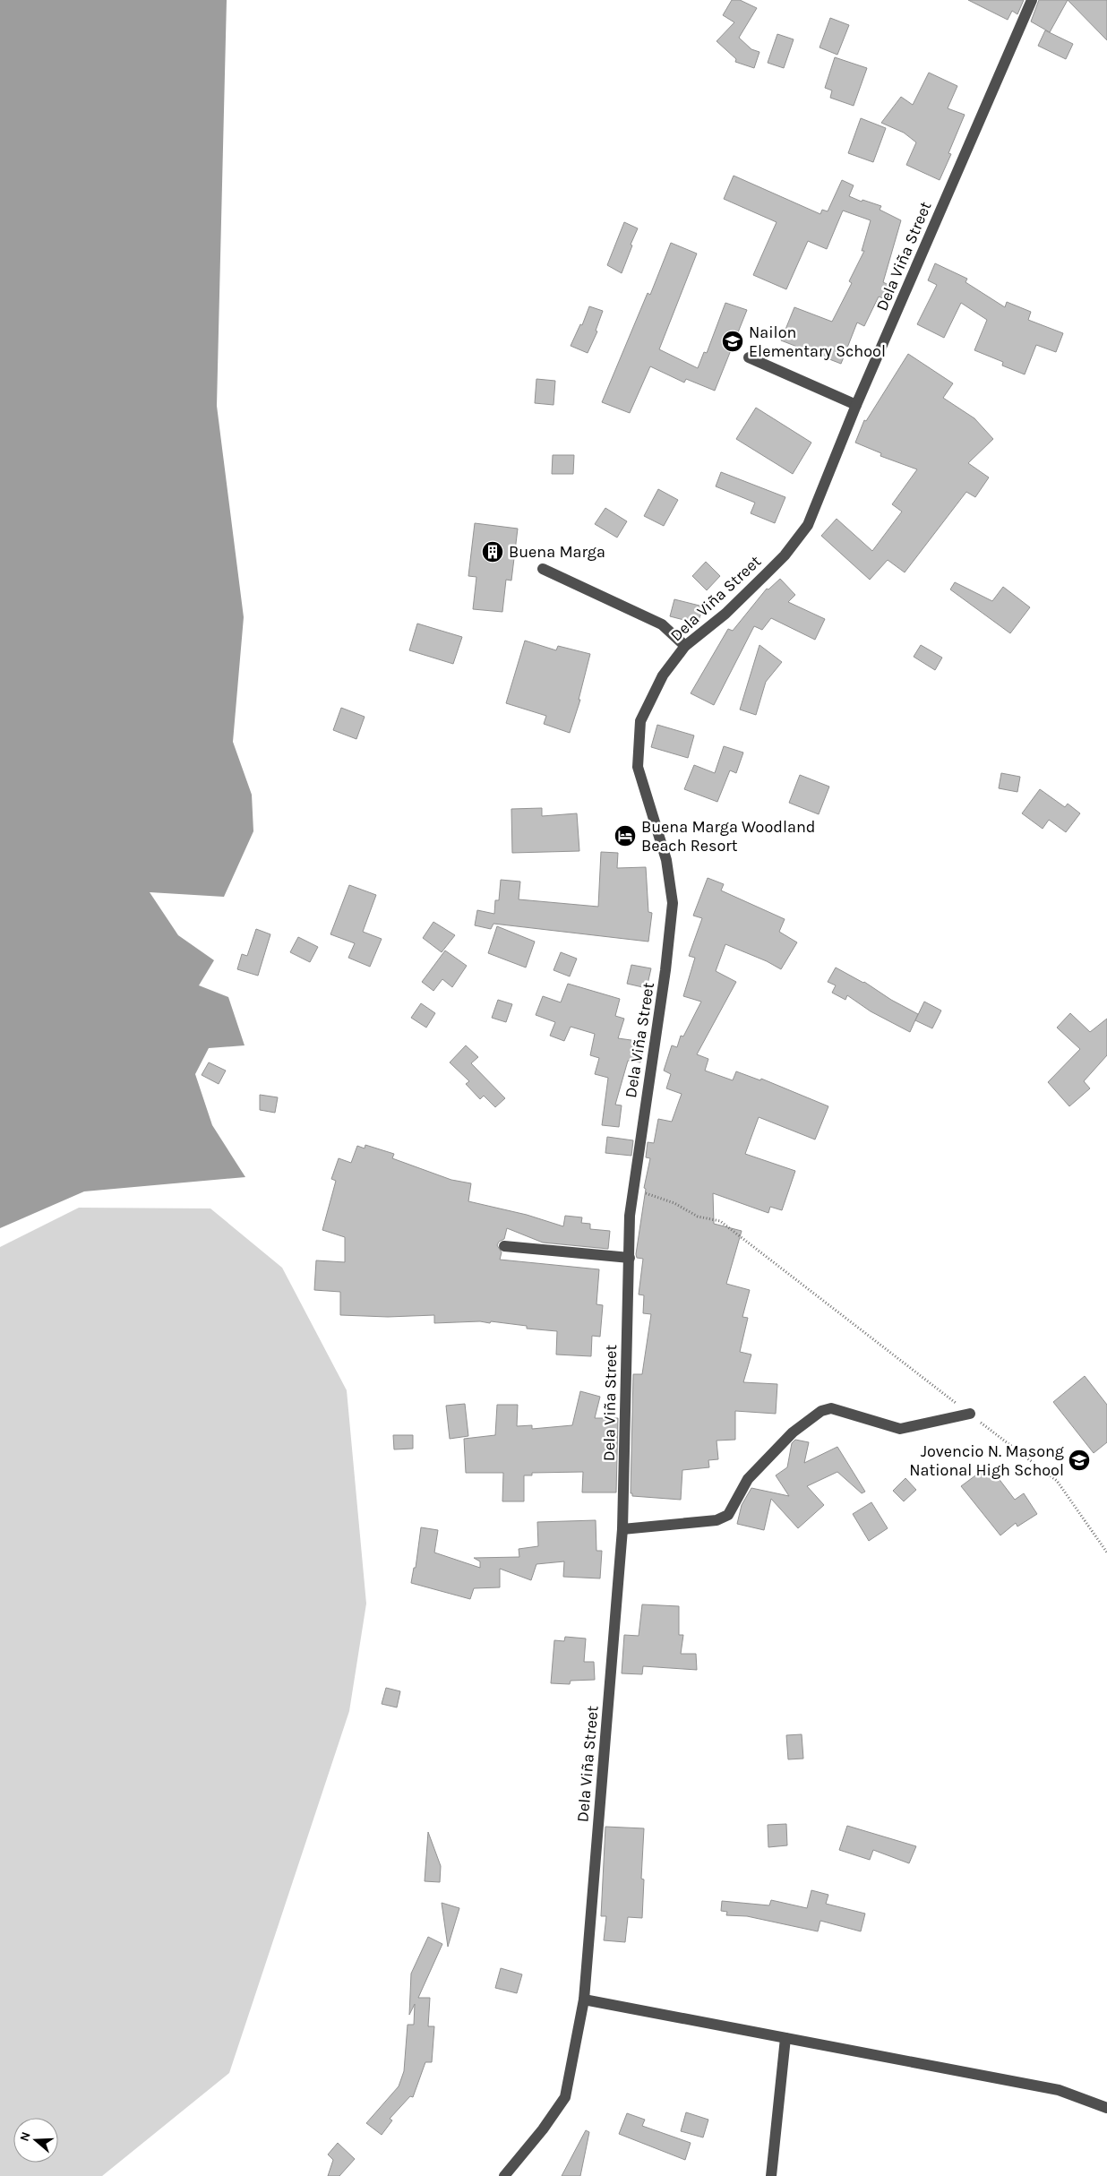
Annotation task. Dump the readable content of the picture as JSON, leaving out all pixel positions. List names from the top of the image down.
{
  "streets": {
    "street": ["Dela Viña Street"]
  },
  "places": {
    "school or university": ["Nailon Elementary School", "Jovencio N. Masong National High School"],
    "building": ["Buena Marga"],
    "hotel": ["Buena Marga Woodland Beach Resort"]
  },
  "north": "left"
}
